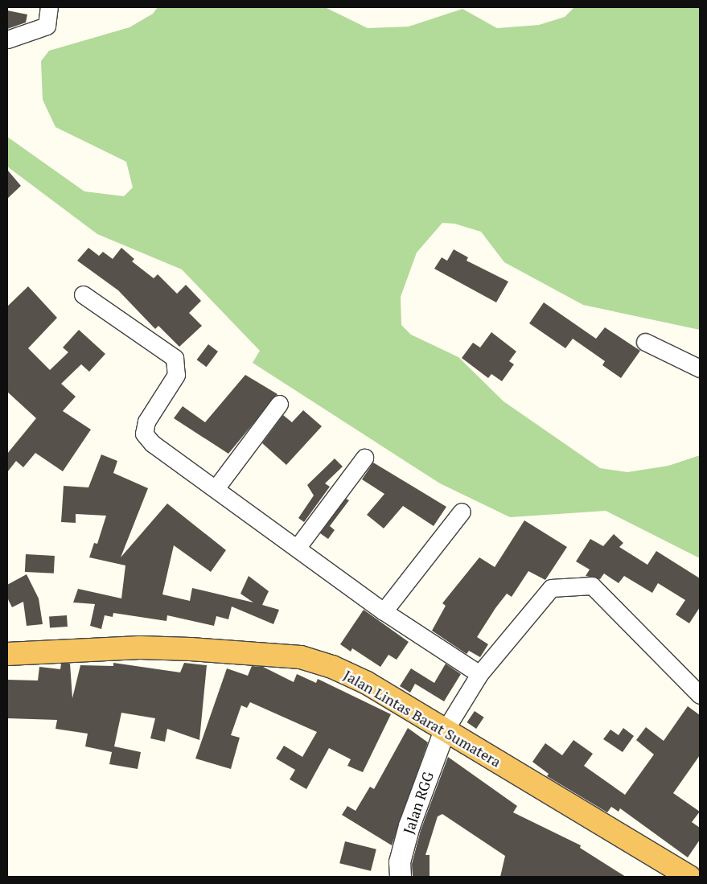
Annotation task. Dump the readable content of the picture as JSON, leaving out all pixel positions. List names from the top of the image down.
{
  "streets": {
    "highway": ["Jalan Lintas Barat Sumatera"],
    "street": ["Jalan RGG"]
  },
  "crossings": [
    ["Jalan Lintas Barat Sumatera", "Jalan RGG"]
  ]
}
